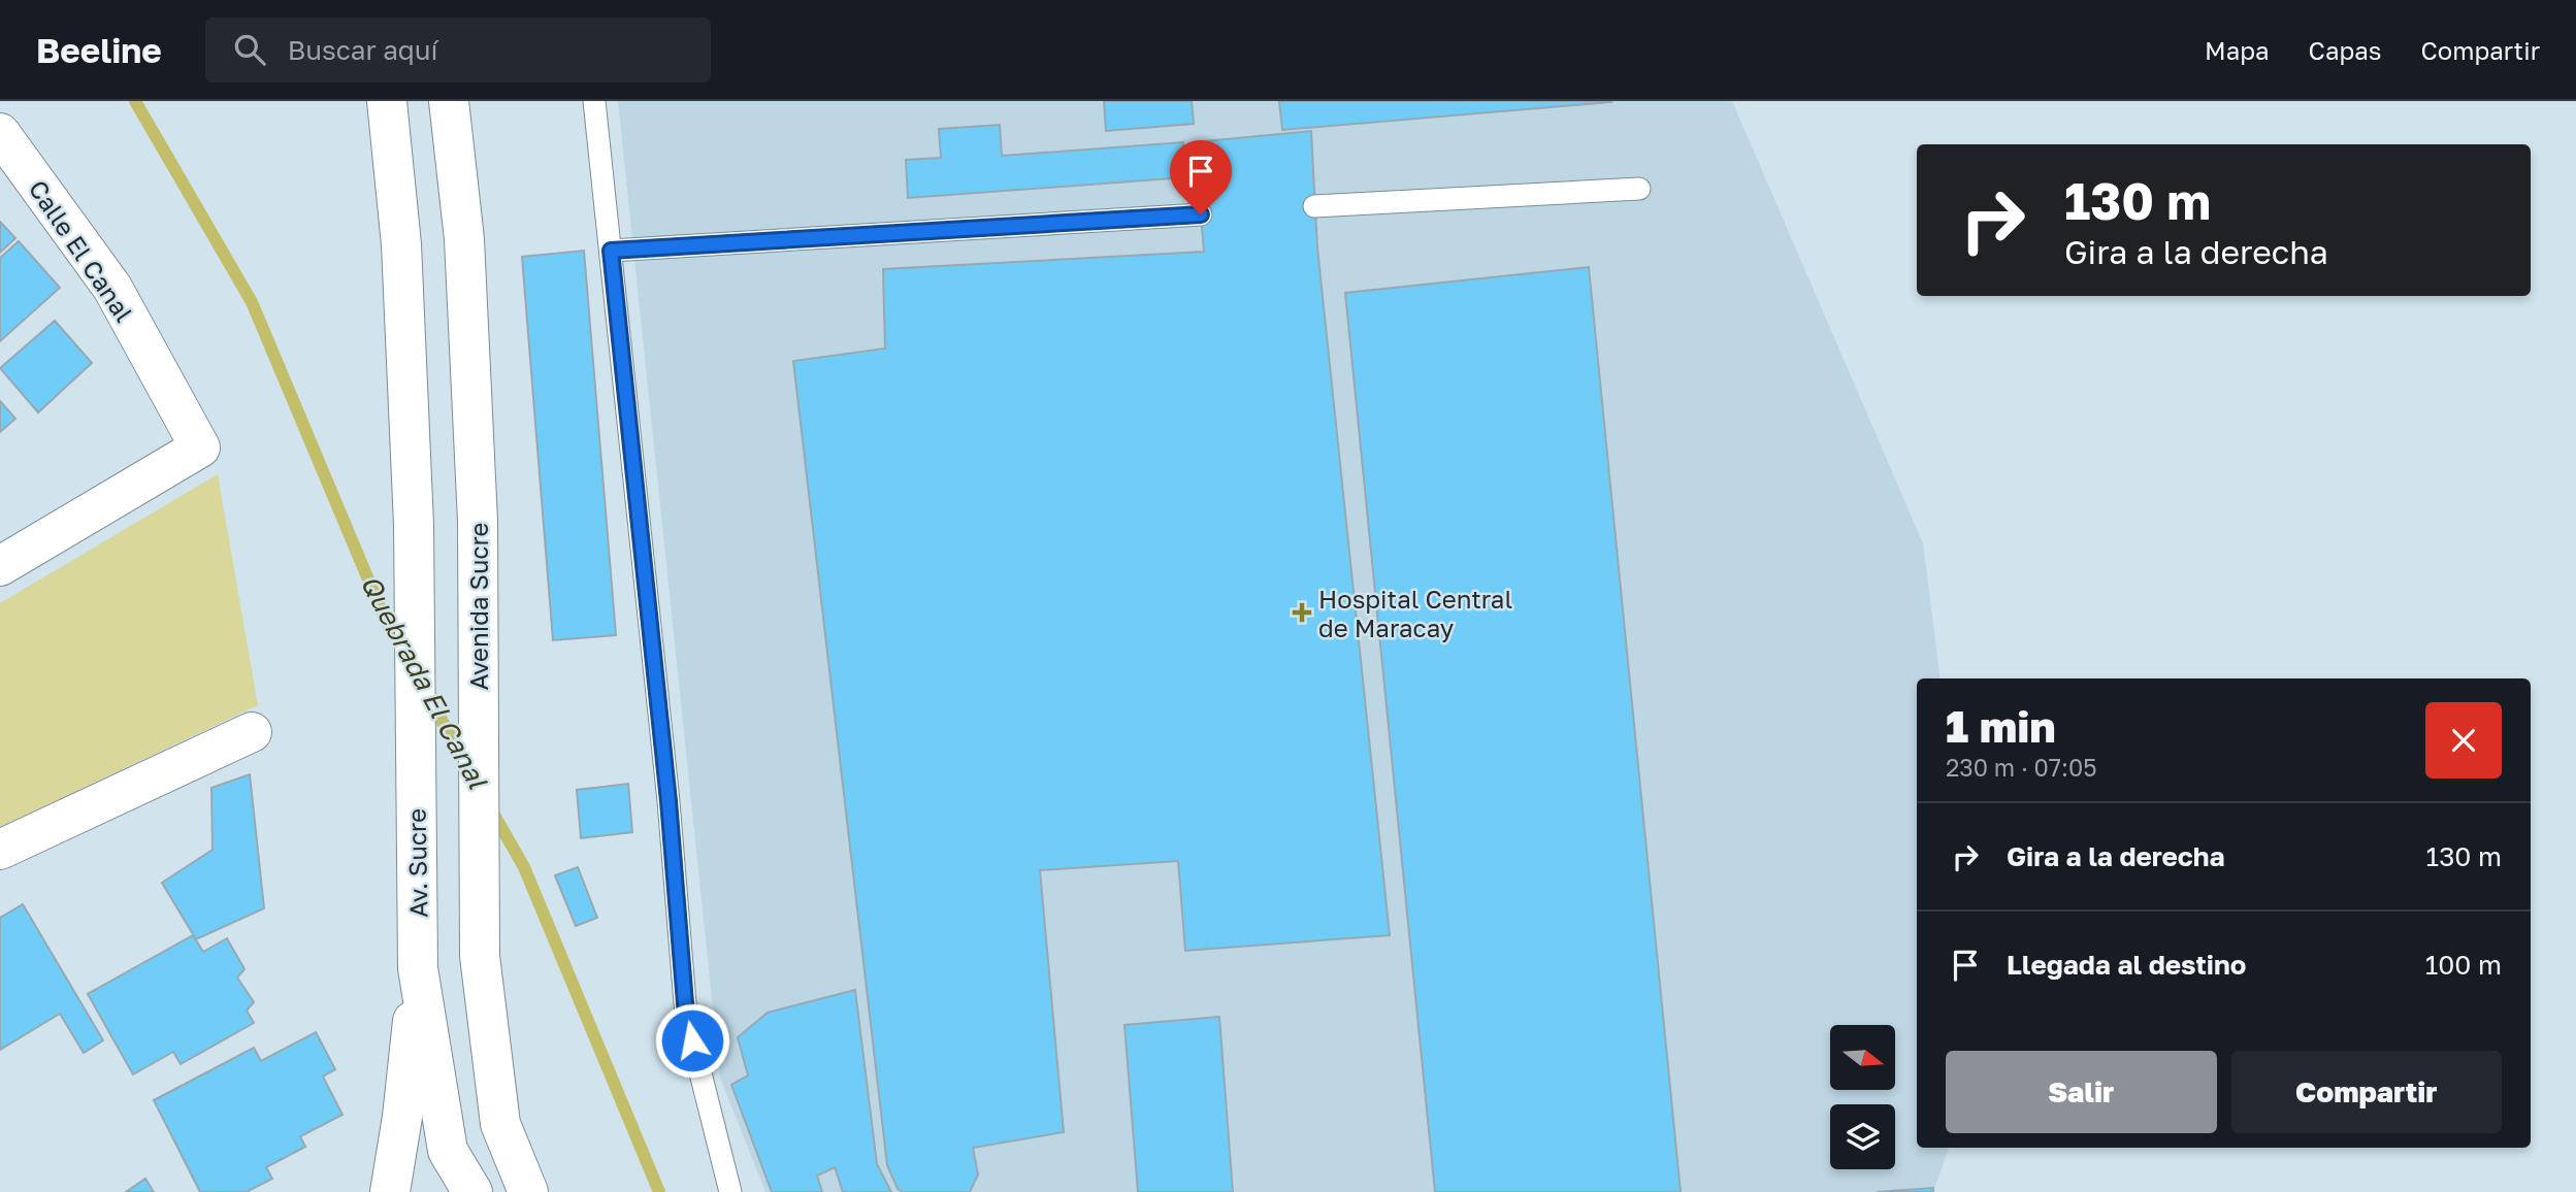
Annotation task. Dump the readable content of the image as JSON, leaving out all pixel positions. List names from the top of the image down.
{
  "streets": {
    "street": ["Calle El Canal", "Avenida Sucre", "Av. Sucre"]
  },
  "water": ["Quebrada El Canal"],
  "places": {
    "health": ["Hospital Central de Maracay"]
  },
  "north": "right",
  "page": {
    "header": "Beeline",
    "search": "Buscar aquí",
    "nav": ["Mapa", "Capas", "Compartir"],
    "turn": ["130 m", "Gira a la derecha"],
    "heading": ["1 min", "230 m · 07:05"],
    "list": [
      {
        "name": "Gira a la derecha",
        "value": "130 m"
      },
      {
        "name": "Llegada al destino",
        "value": "100 m"
      }
    ],
    "buttons": ["Salir", "Compartir"]
  }
}
